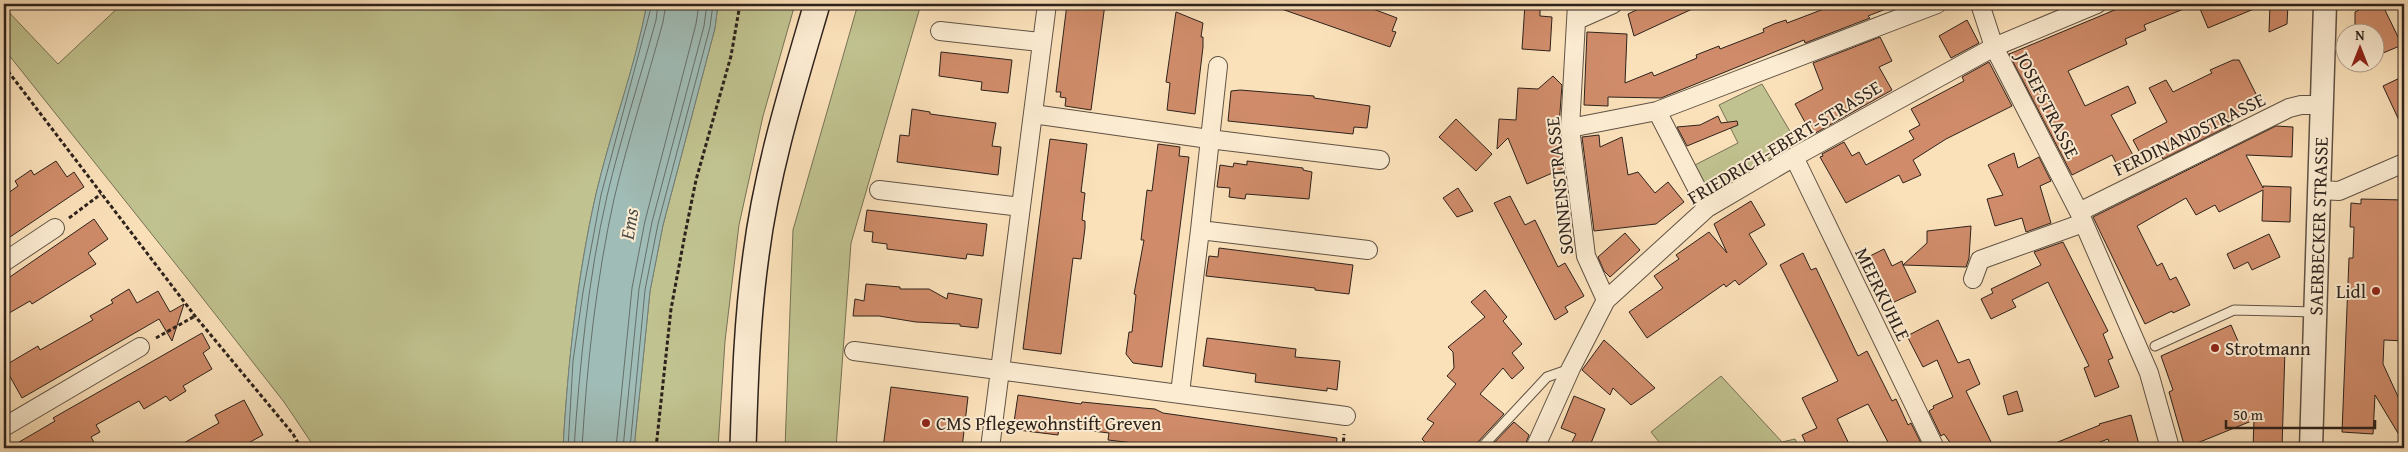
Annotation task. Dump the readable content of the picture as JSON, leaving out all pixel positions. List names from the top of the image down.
{
  "streets": {
    "street": [
      "JOSEFSTRASSE",
      "FERDINANDSTRASSE",
      "FRIEDRICH-EBERT-STRASSE",
      "SONNENSTRASSE",
      "SAERBECKER STRASSE",
      "MEERKUHLE"
    ]
  },
  "crossings": [
    ["JOSEFSTRASSE", "FERDINANDSTRASSE"],
    ["JOSEFSTRASSE", "FRIEDRICH-EBERT-STRASSE"],
    ["FERDINANDSTRASSE", "SAERBECKER STRASSE"],
    ["FRIEDRICH-EBERT-STRASSE", "SONNENSTRASSE"],
    ["FRIEDRICH-EBERT-STRASSE", "MEERKUHLE"]
  ],
  "water": ["Ems"],
  "places": ["Lidl", "Strotmann", "CMS Pflegewohnstift Greven"],
  "scale_bar": "50 m",
  "north": "top"
}
